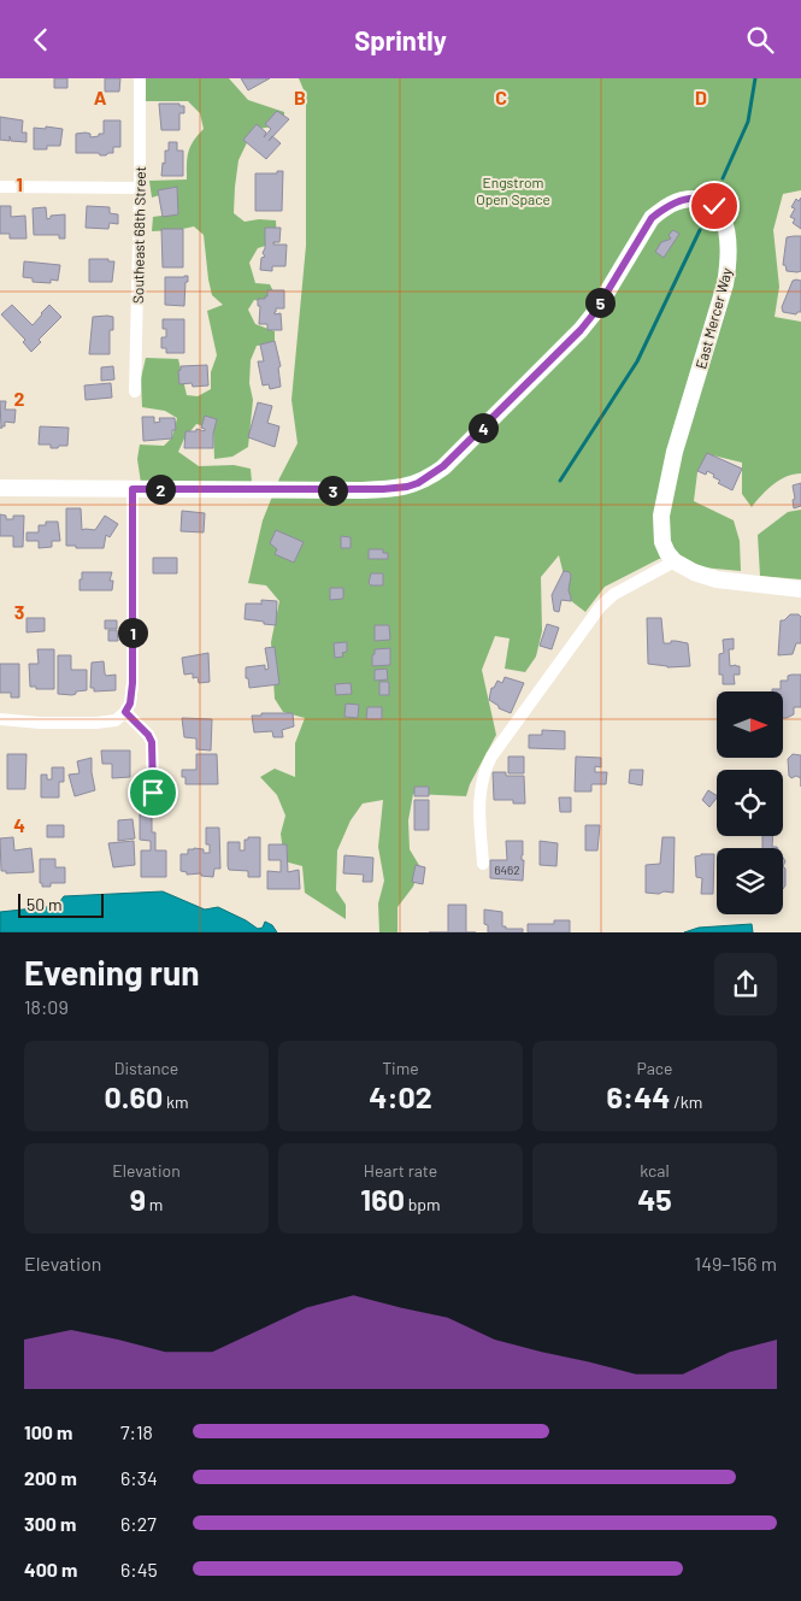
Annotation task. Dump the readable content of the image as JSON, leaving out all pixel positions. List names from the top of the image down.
{
  "streets": {
    "street": ["Southeast 68th Street", "East Mercer Way"]
  },
  "parks": ["Engstrom Open Space"],
  "house_numbers": ["6462"],
  "scale_bar": "50 m",
  "north": "right",
  "page": {
    "header": "Sprintly",
    "pins": [
      "5",
      "4",
      "2",
      "3",
      "1"
    ],
    "scale": "50 m",
    "heading": ["Evening run", "18:09"],
    "stats": [
      ["Distance", "0.60 km"],
      ["Time", "4:02"],
      ["Pace", "6:44 /km"],
      ["Elevation", "9 m"],
      ["Heart rate", "160 bpm"],
      ["kcal", "45"]
    ],
    "chart": ["Elevation", "149–156 m"],
    "list": [
      {
        "name": "100 m",
        "note": "7:18"
      },
      {
        "name": "200 m",
        "note": "6:34"
      },
      {
        "name": "300 m",
        "note": "6:27"
      },
      {
        "name": "400 m",
        "note": "6:45"
      }
    ]
  },
  "grid": {
    "columns": [
      "A",
      "B",
      "C",
      "D"
    ],
    "rows": [
      "1",
      "2",
      "3",
      "4"
    ]
  }
}
